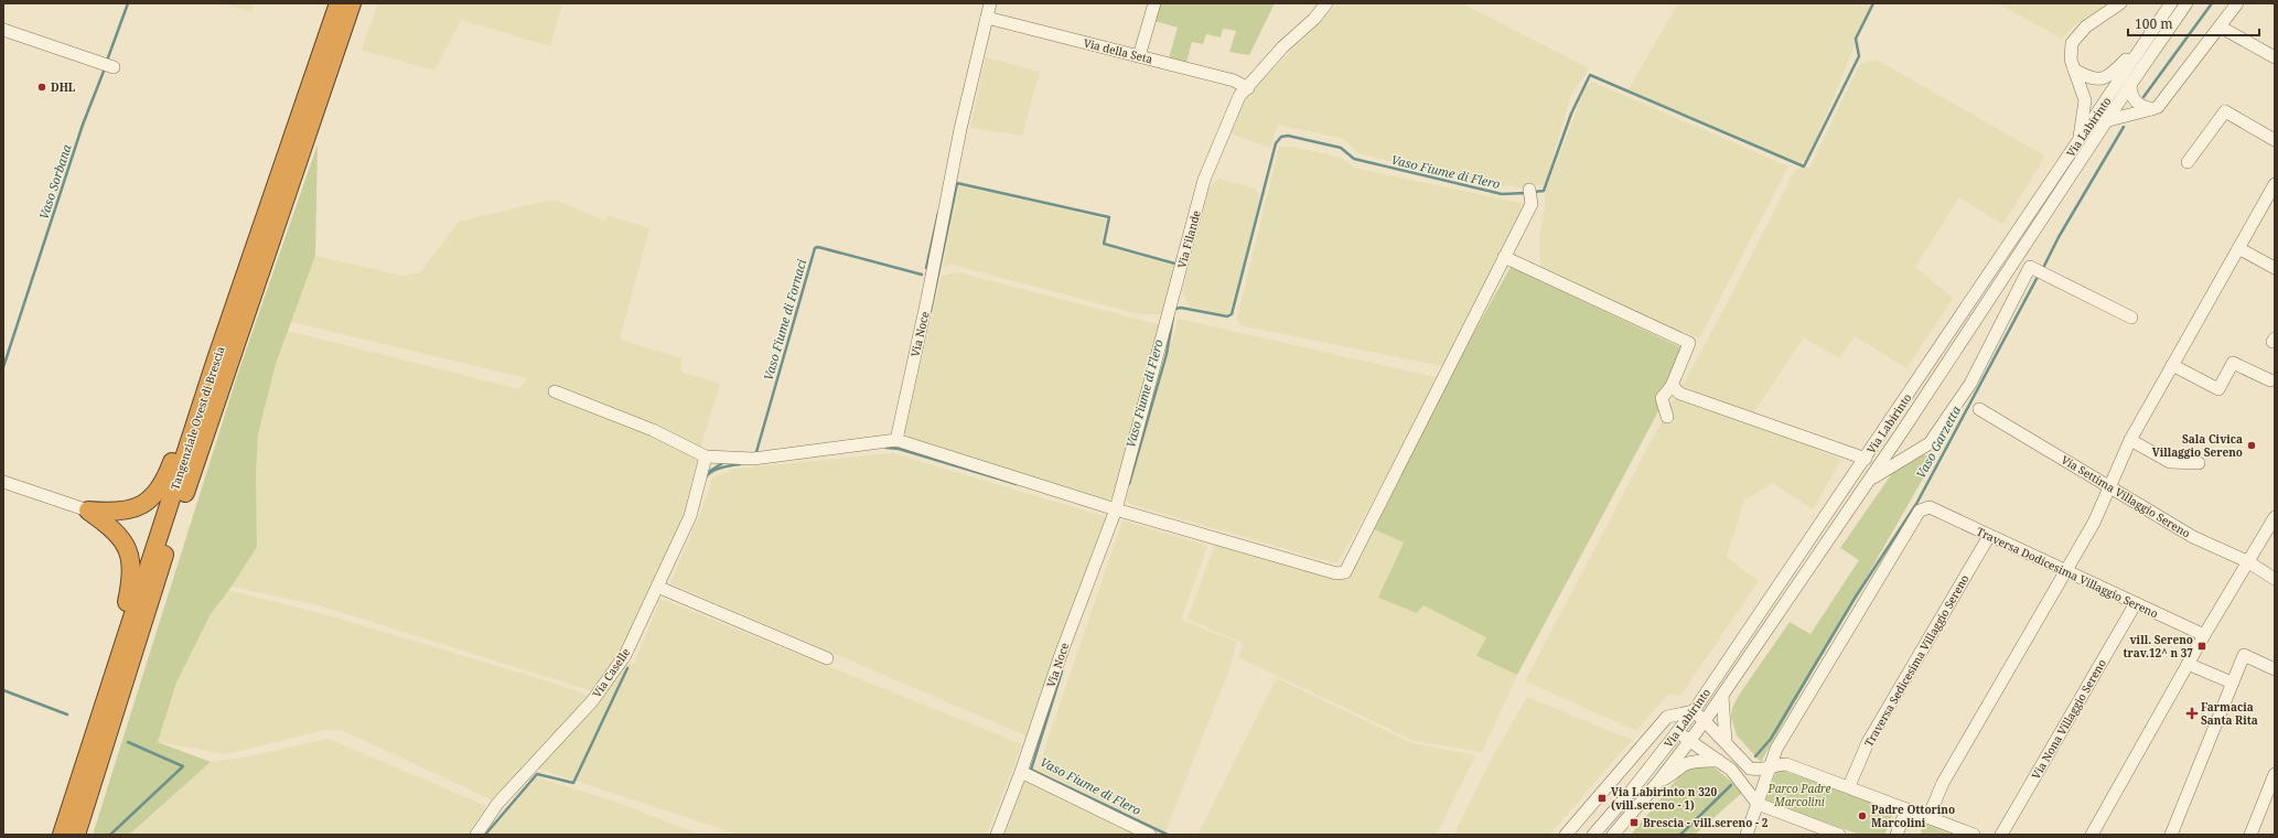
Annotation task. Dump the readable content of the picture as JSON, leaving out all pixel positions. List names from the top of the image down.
{
  "streets": {
    "highway": ["Tangenziale Ovest di Brescia"],
    "street": [
      "Via della Seta",
      "Via Labirinto",
      "Via Filande",
      "Via Noce",
      "Via Settima Villaggio Sereno",
      "Traversa Dodicesima Villaggio Sereno",
      "Traversa Sedicesima Villaggio Sereno",
      "Via Caselle",
      "Via Nona Villaggio Sereno"
    ]
  },
  "crossings": [
    ["Via della Seta", "Via Filande"],
    ["Via della Seta", "Via Noce"],
    ["Via Filande", "Via Noce"],
    ["Traversa Dodicesima Villaggio Sereno", "Traversa Sedicesima Villaggio Sereno"],
    ["Traversa Dodicesima Villaggio Sereno", "Via Nona Villaggio Sereno"]
  ],
  "water": [
    "Vaso Fiume di Flero",
    "Vaso Sorbana",
    "Vaso Fiume di Fornaci",
    "Vaso Garzetta"
  ],
  "parks": ["Parco Padre Marcolini"],
  "places": {
    "other": ["DHL", "Sala Civica Villaggio Sereno", "Padre Ottorino Marcolini"],
    "transit": ["vill. Sereno trav.12^ n 37", "Via Labirinto n 320 (vill.sereno - 1)", "Brescia - vill.sereno - 2"],
    "health": ["Farmacia Santa Rita"]
  },
  "scale_bar": "100 m"
}
